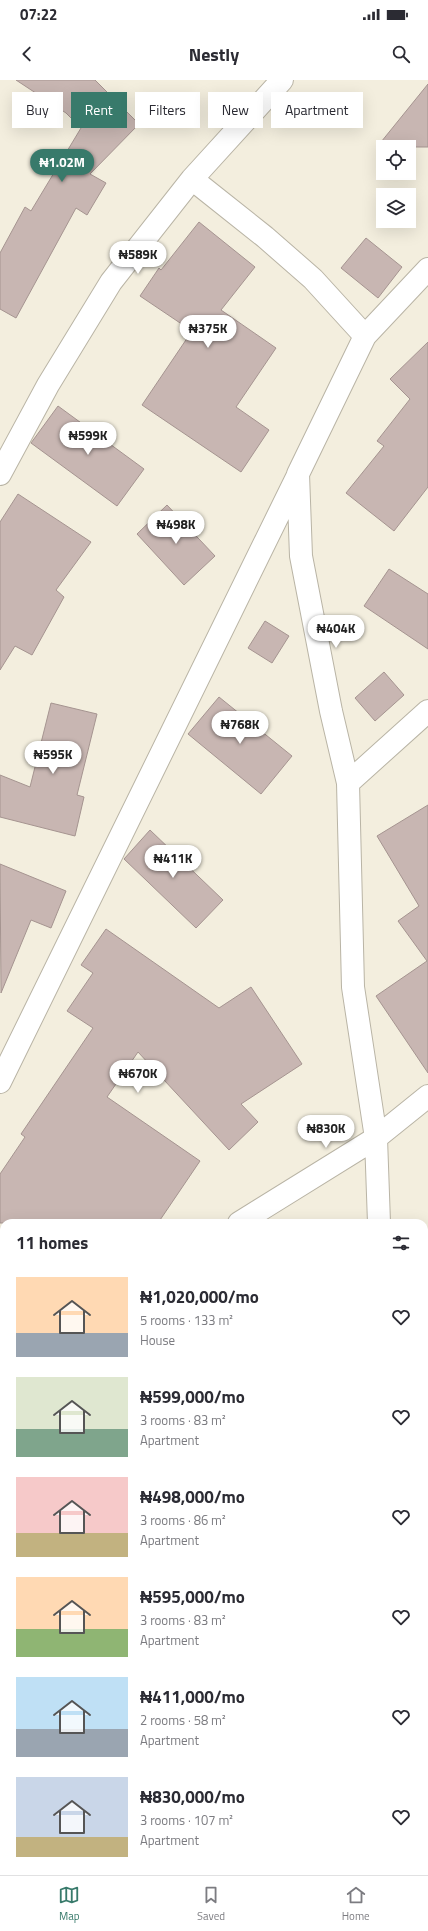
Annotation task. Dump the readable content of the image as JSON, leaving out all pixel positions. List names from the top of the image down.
{
  "page": {
    "status": "07:22",
    "header": "Nestly",
    "chip": [
      "Buy",
      "Rent",
      "Filters",
      "New",
      "Apartment"
    ],
    "price": [
      "₦1.02M",
      "₦589K",
      "₦375K",
      "₦599K",
      "₦498K",
      "₦404K",
      "₦768K",
      "₦595K",
      "₦411K",
      "₦670K",
      "₦830K"
    ],
    "heading": "11 homes",
    "list": [
      {
        "name": "₦1,020,000/mo",
        "note": "5 rooms · 133 m² · House"
      },
      {
        "name": "₦599,000/mo",
        "note": "3 rooms · 83 m² · Apartment"
      },
      {
        "name": "₦498,000/mo",
        "note": "3 rooms · 86 m² · Apartment"
      },
      {
        "name": "₦595,000/mo",
        "note": "3 rooms · 83 m² · Apartment"
      },
      {
        "name": "₦411,000/mo",
        "note": "2 rooms · 58 m² · Apartment"
      },
      {
        "name": "₦830,000/mo",
        "note": "3 rooms · 107 m² · Apartment"
      }
    ],
    "tabs": ["Map", "Saved", "Home"]
  }
}
